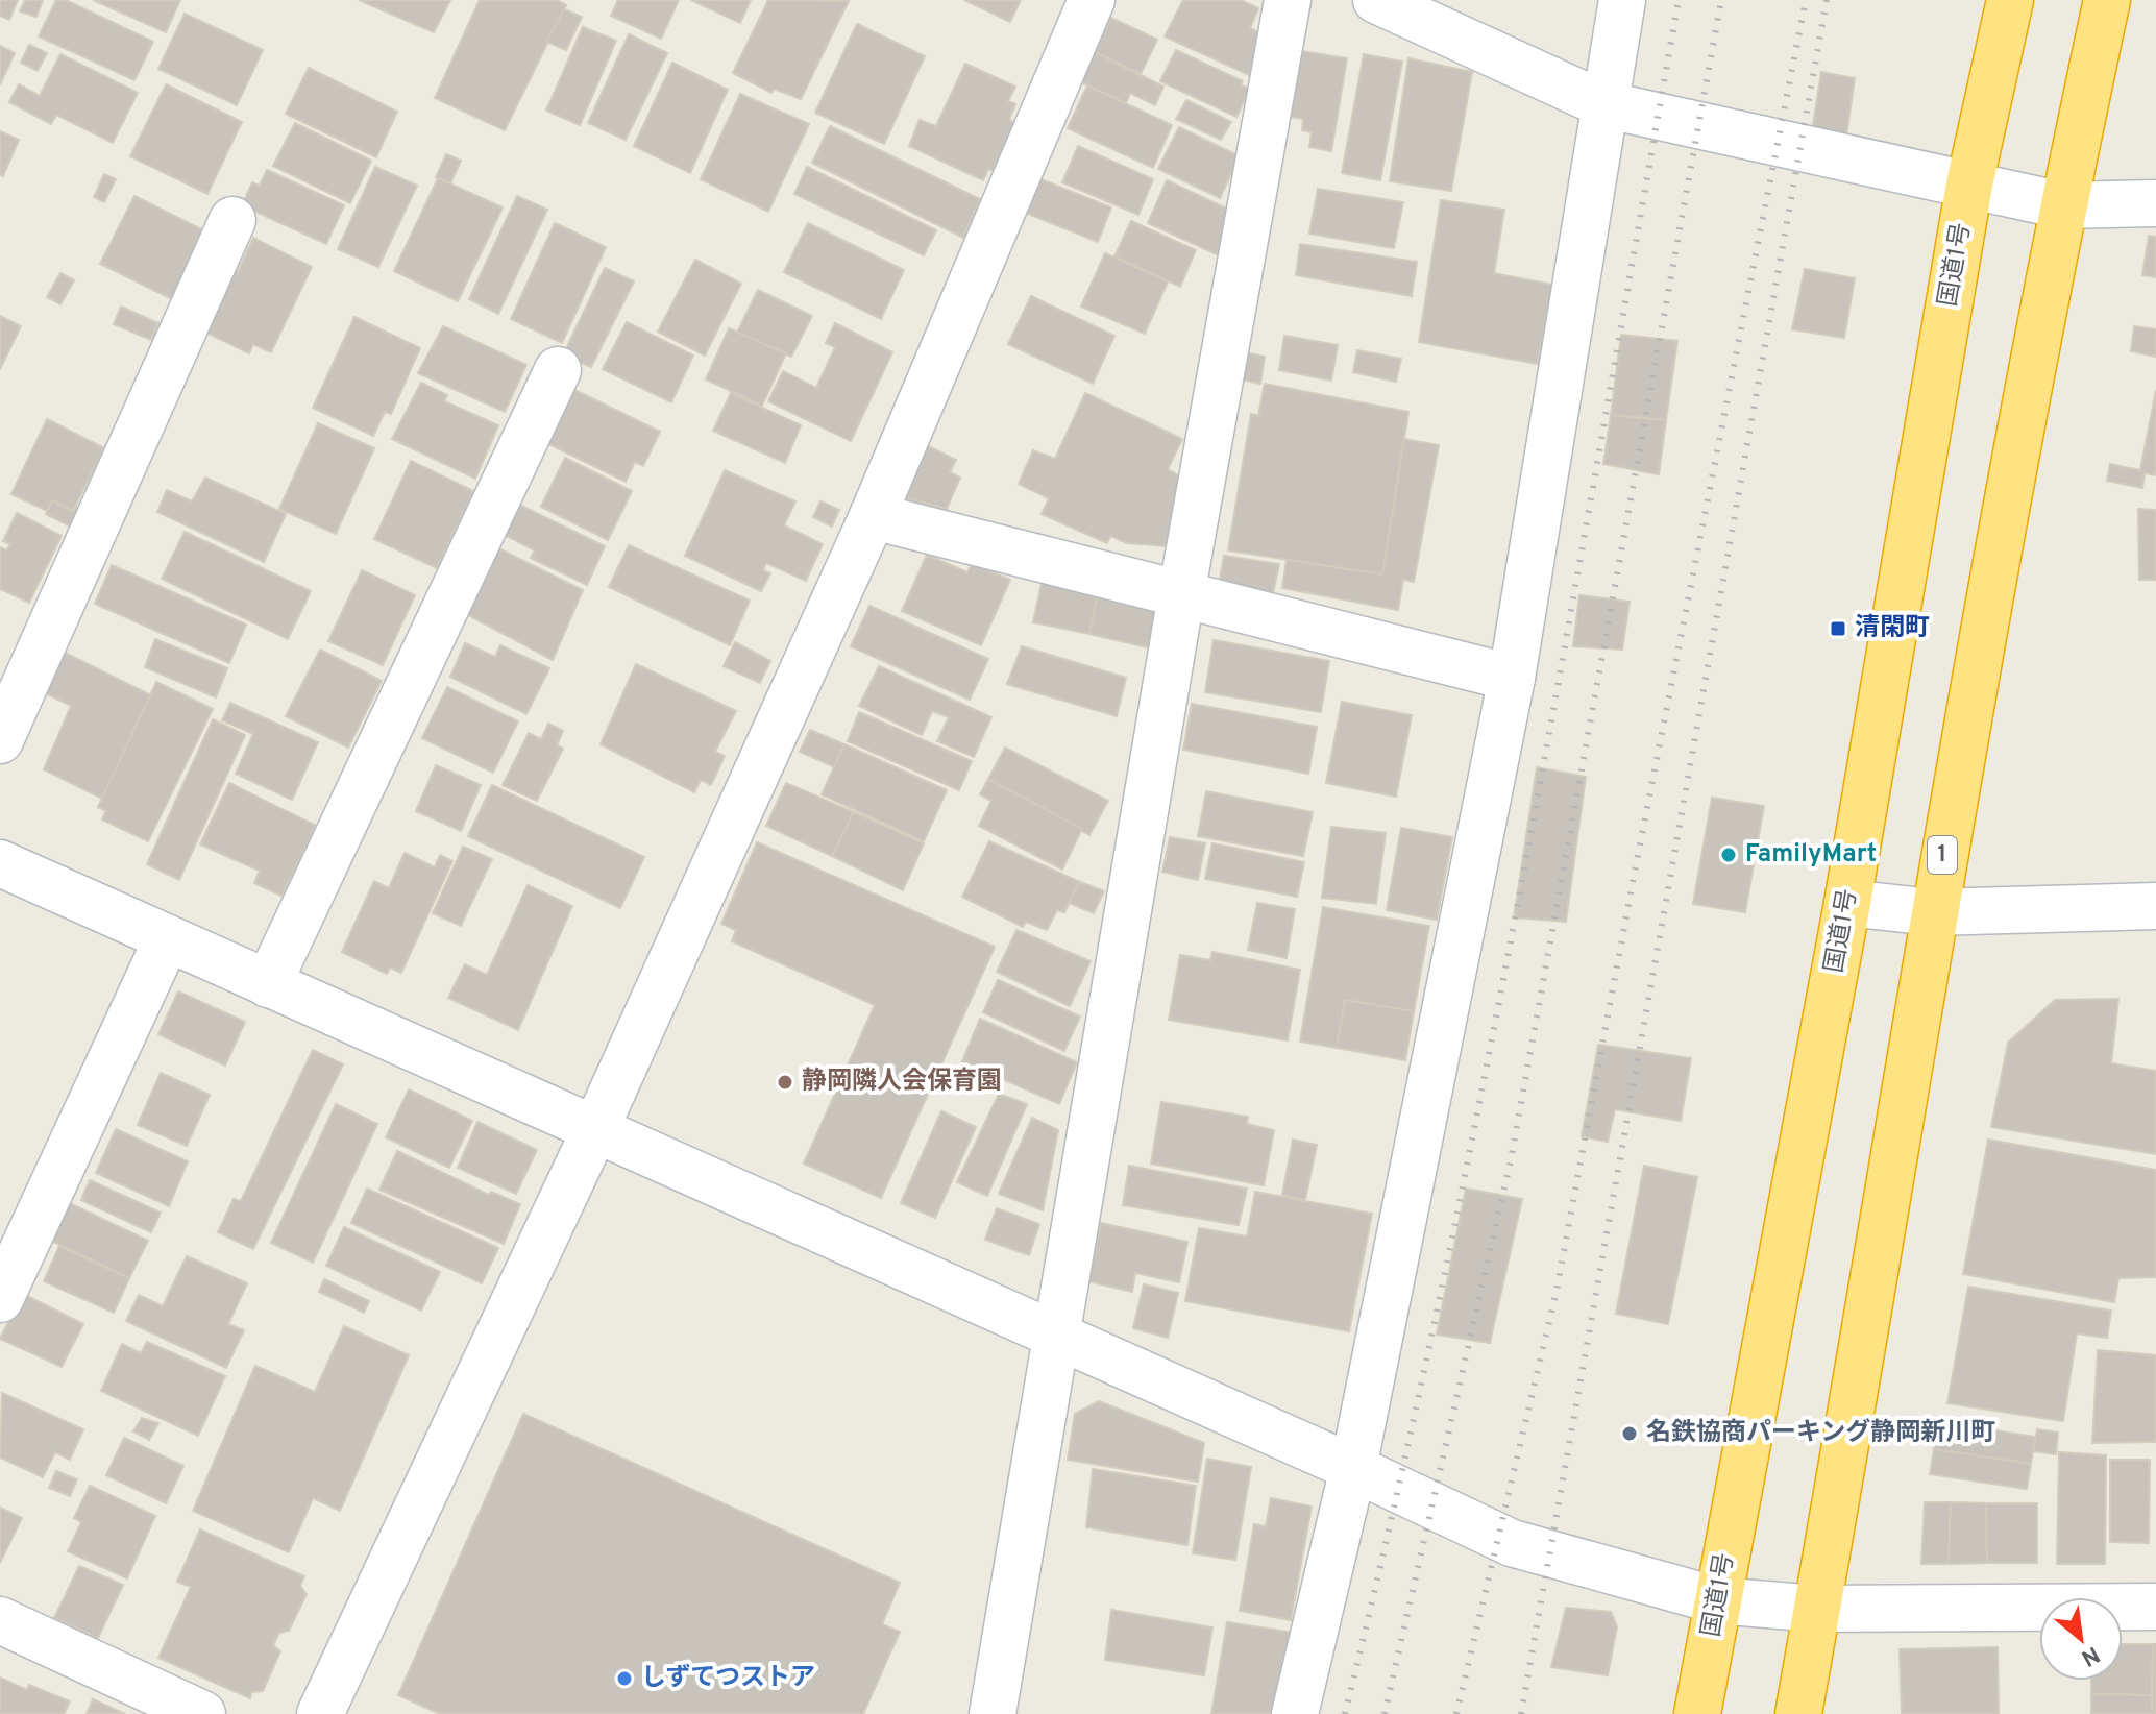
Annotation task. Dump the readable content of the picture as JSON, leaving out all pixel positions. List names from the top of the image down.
{
  "streets": {
    "highway": ["国道1号", "1"]
  },
  "places": {
    "transit": ["清閑町"],
    "other": [
      "FamilyMart",
      "静岡隣人会保育園",
      "名鉄協商パーキング静岡新川町",
      "しずてつストア"
    ]
  },
  "north": "bottom right"
}
